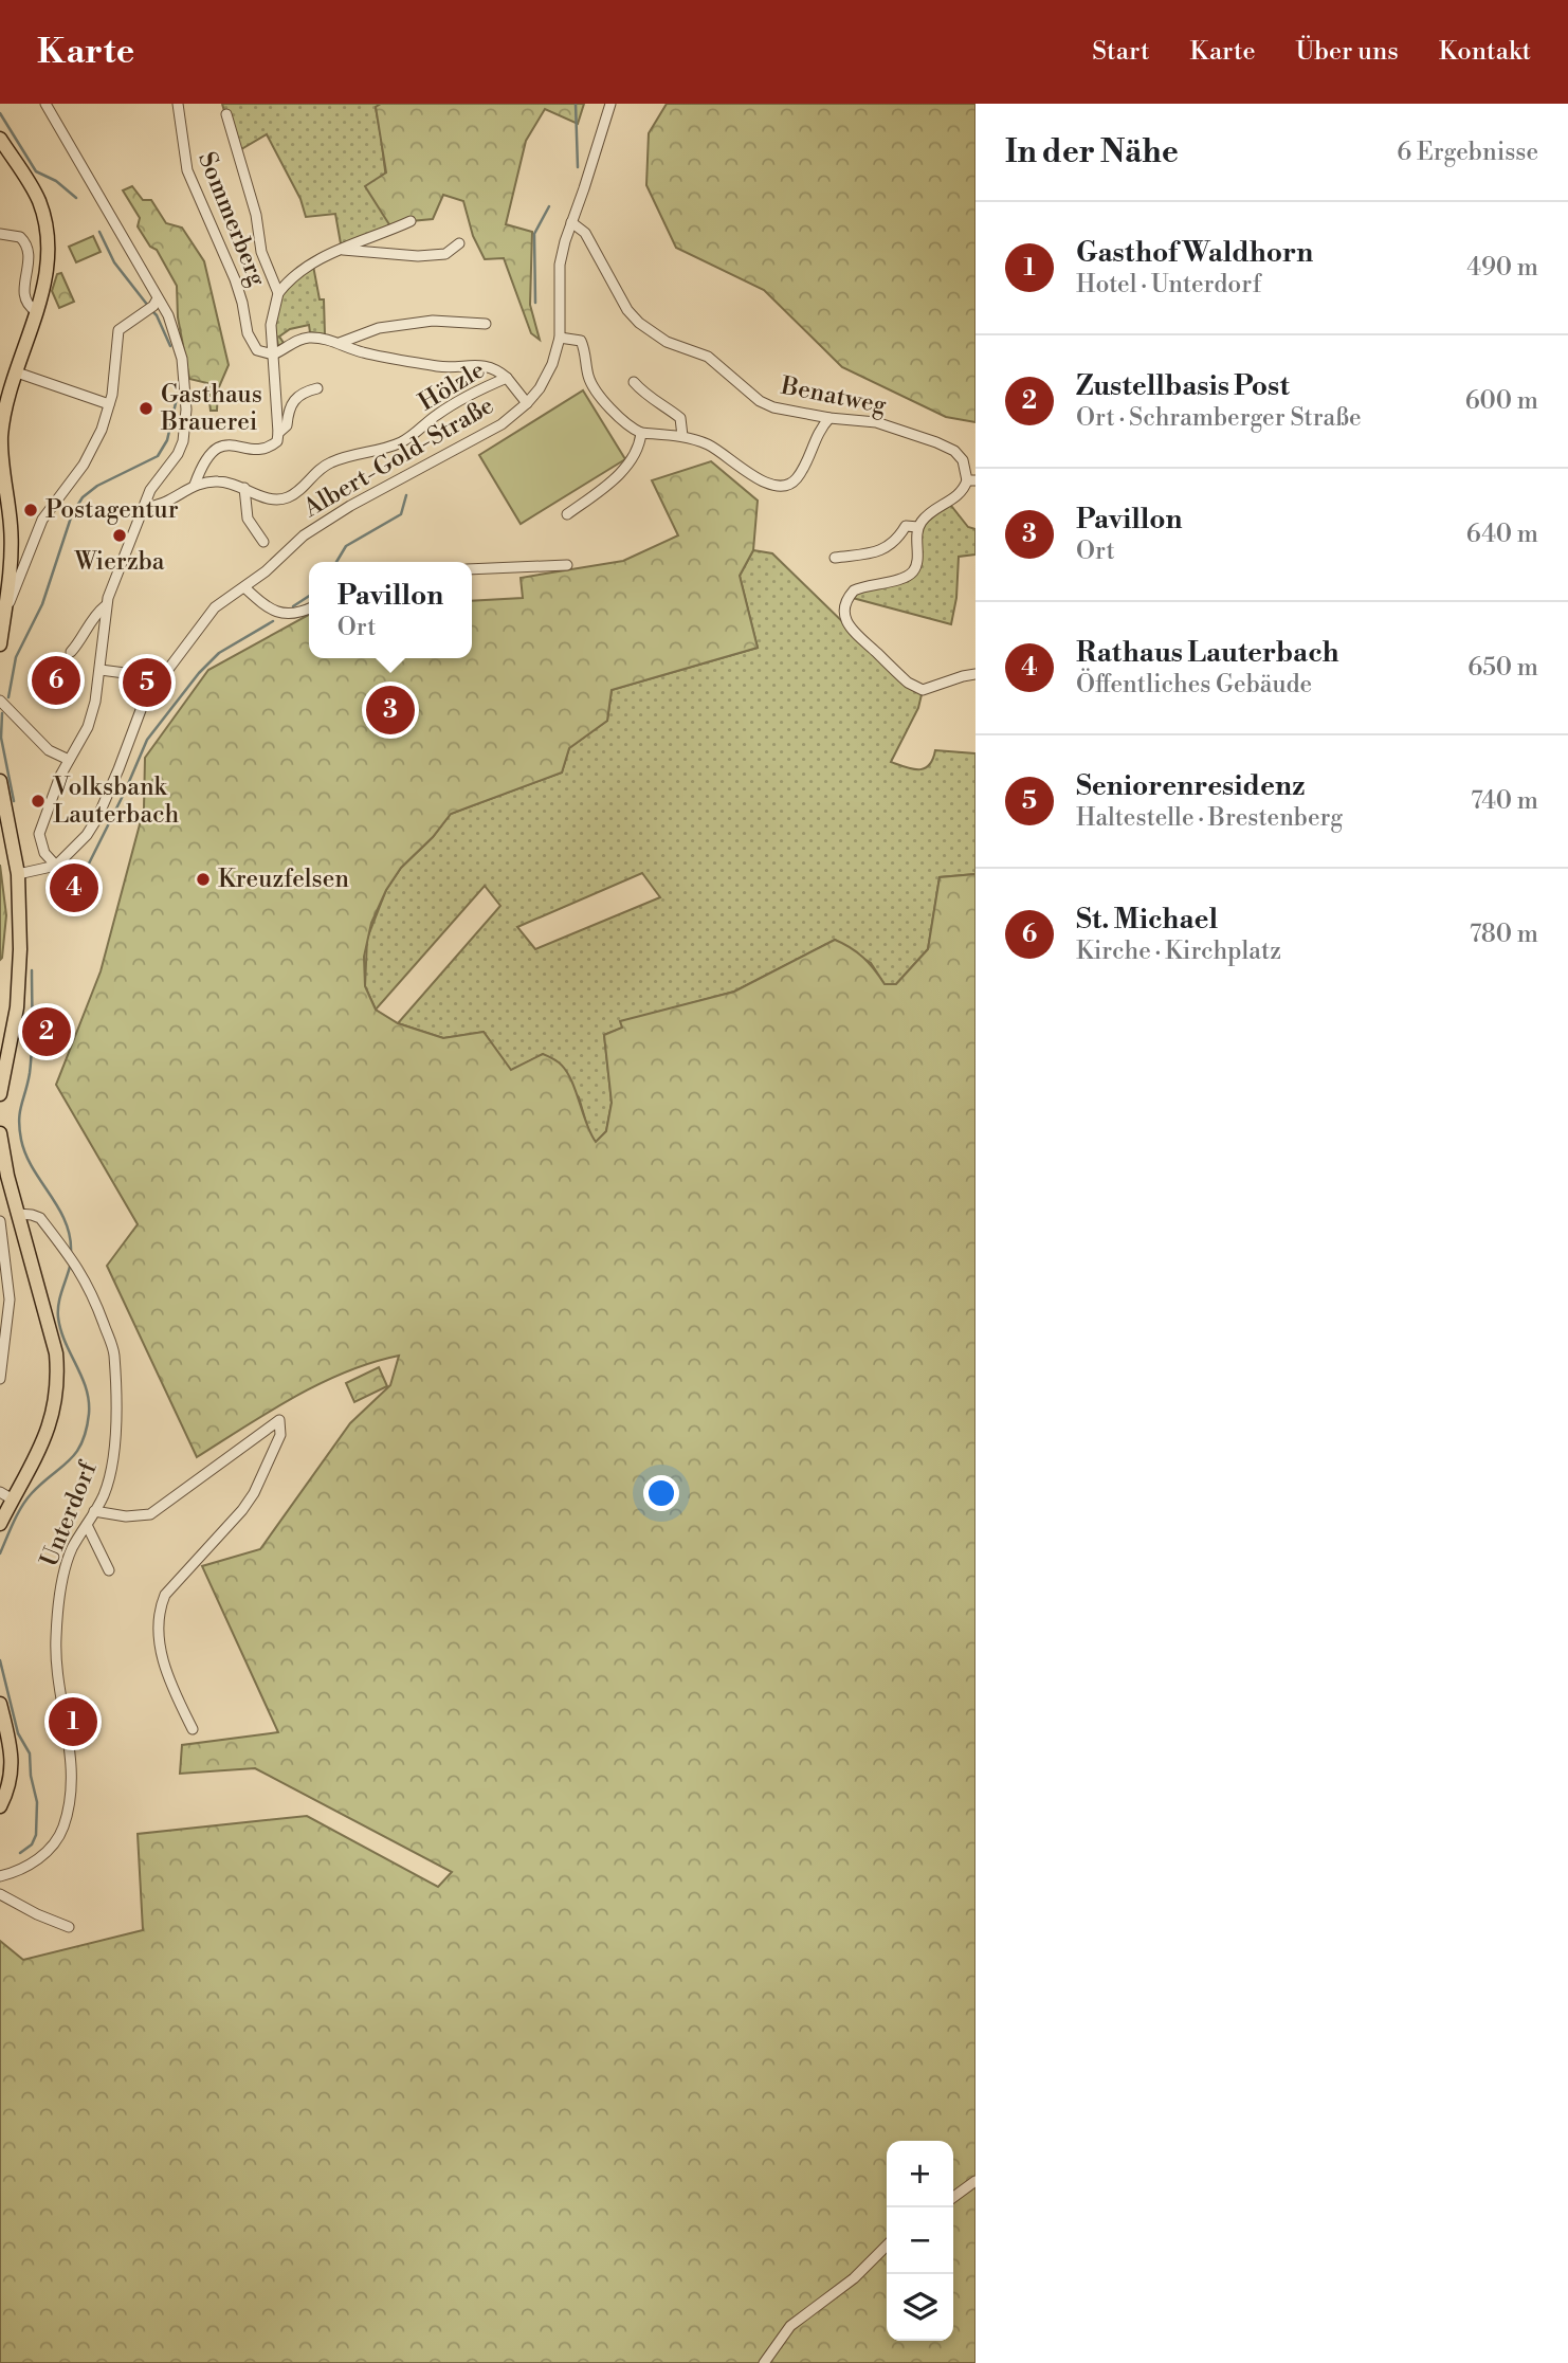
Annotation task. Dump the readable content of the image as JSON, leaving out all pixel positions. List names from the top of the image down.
{
  "streets": {
    "street": [
      "Sommerberg",
      "Hölzle",
      "Benatweg",
      "Albert-Gold-Straße",
      "Unterdorf"
    ]
  },
  "crossings": [
    ["Hölzle", "Albert-Gold-Straße"]
  ],
  "places": [
    "Gasthaus Brauerei",
    "Postagentur",
    "Wierzba",
    "Volksbank Lauterbach",
    "Kreuzfelsen"
  ],
  "page": {
    "header": "Karte",
    "nav": [
      "Start",
      "Karte",
      "Über uns",
      "Kontakt"
    ],
    "heading": ["In der Nähe", "6 Ergebnisse"],
    "list": [
      {
        "mark": "1",
        "name": "Gasthof Waldhorn",
        "note": "Hotel · Unterdorf",
        "value": "490 m"
      },
      {
        "mark": "2",
        "name": "Zustellbasis Post",
        "note": "Ort · Schramberger Straße",
        "value": "600 m"
      },
      {
        "mark": "3",
        "name": "Pavillon",
        "note": "Ort",
        "value": "640 m"
      },
      {
        "mark": "4",
        "name": "Rathaus Lauterbach",
        "note": "Öffentliches Gebäude",
        "value": "650 m"
      },
      {
        "mark": "5",
        "name": "Seniorenresidenz",
        "note": "Haltestelle · Brestenberg",
        "value": "740 m"
      },
      {
        "mark": "6",
        "name": "St. Michael",
        "note": "Kirche · Kirchplatz",
        "value": "780 m"
      }
    ],
    "popup": ["Pavillon", "Ort"],
    "pins": [
      "6",
      "5",
      "3",
      "4",
      "2",
      "1"
    ],
    "map_buttons": ["+", "−"]
  }
}
